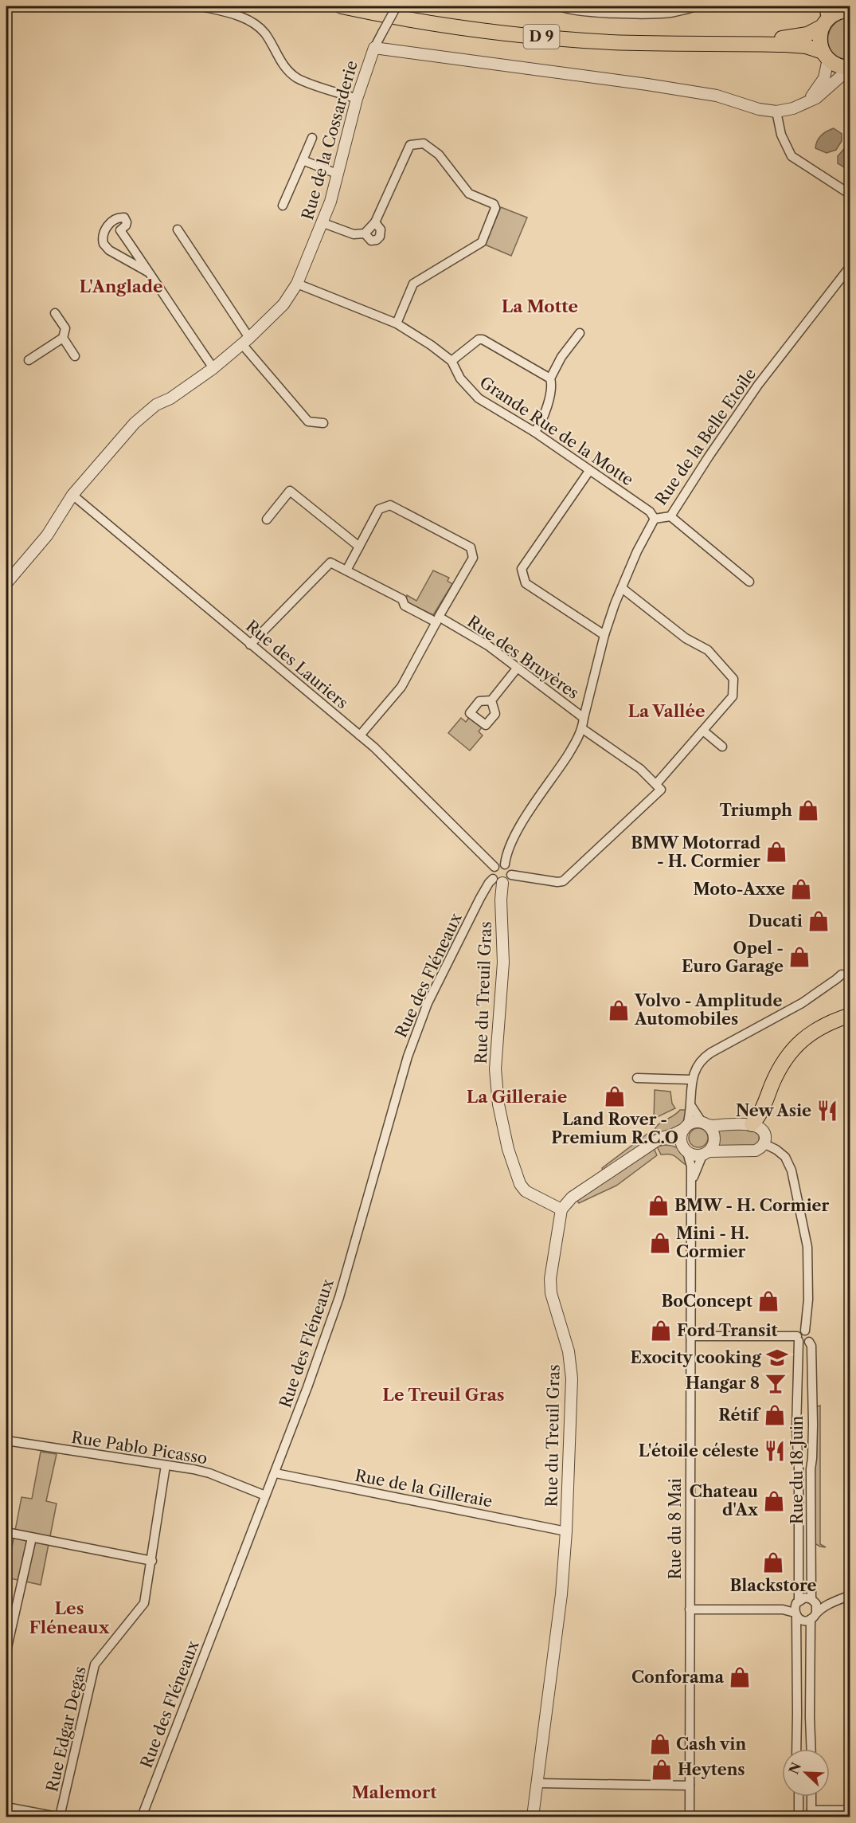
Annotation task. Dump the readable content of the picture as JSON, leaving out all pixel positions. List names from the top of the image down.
{
  "streets": {
    "main road": ["D 9"],
    "street": [
      "Rue de la Cossarderie",
      "Grande Rue de la Motte",
      "Rue de la Belle Etoile",
      "Rue des Bruyères",
      "Rue des Lauriers",
      "Rue des Fléneaux",
      "Rue du Treuil Gras",
      "Rue Pablo Picasso",
      "Rue du 18 Juin",
      "Rue de la Gilleraie",
      "Rue du 8 Mai",
      "Rue Edgar Degas"
    ]
  },
  "crossings": [
    ["Rue de la Cossarderie", "Grande Rue de la Motte"],
    ["Rue de la Cossarderie", "Rue des Lauriers"],
    ["Grande Rue de la Motte", "Rue de la Belle Etoile"],
    ["Rue de la Belle Etoile", "Rue des Bruyères"],
    ["Rue de la Belle Etoile", "Rue des Lauriers"],
    ["Rue de la Belle Etoile", "Rue des Fléneaux"],
    ["Rue de la Belle Etoile", "Rue du Treuil Gras"],
    ["Rue des Bruyères", "Rue des Lauriers"],
    ["Rue des Lauriers", "Rue des Fléneaux"],
    ["Rue des Lauriers", "Rue du Treuil Gras"],
    ["Rue des Fléneaux", "Rue du Treuil Gras"],
    ["Rue des Fléneaux", "Rue Pablo Picasso"],
    ["Rue des Fléneaux", "Rue de la Gilleraie"],
    ["Rue du Treuil Gras", "Rue de la Gilleraie"],
    ["Rue Pablo Picasso", "Rue Edgar Degas"]
  ],
  "districts": [
    "L'Anglade",
    "La Motte",
    "La Vallée",
    "La Gilleraie",
    "Le Treuil Gras",
    "Les Fléneaux",
    "Malemort"
  ],
  "places": {
    "shop": [
      "Triumph",
      "BMW Motorrad - H. Cormier",
      "Moto-Axxe",
      "Ducati",
      "Opel - Euro Garage",
      "Volvo - Amplitude Automobiles",
      "Land Rover - Premium R.C.O",
      "BMW - H. Cormier",
      "Mini - H. Cormier",
      "BoConcept",
      "Ford Transit",
      "Rétif",
      "Chateau d'Ax",
      "Blackstore",
      "Conforama",
      "Cash vin",
      "Heytens"
    ],
    "restaurant": ["New Asie", "L'étoile céleste"],
    "school or university": ["Exocity cooking"],
    "bar": ["Hangar 8"]
  },
  "north": "top left"
}
